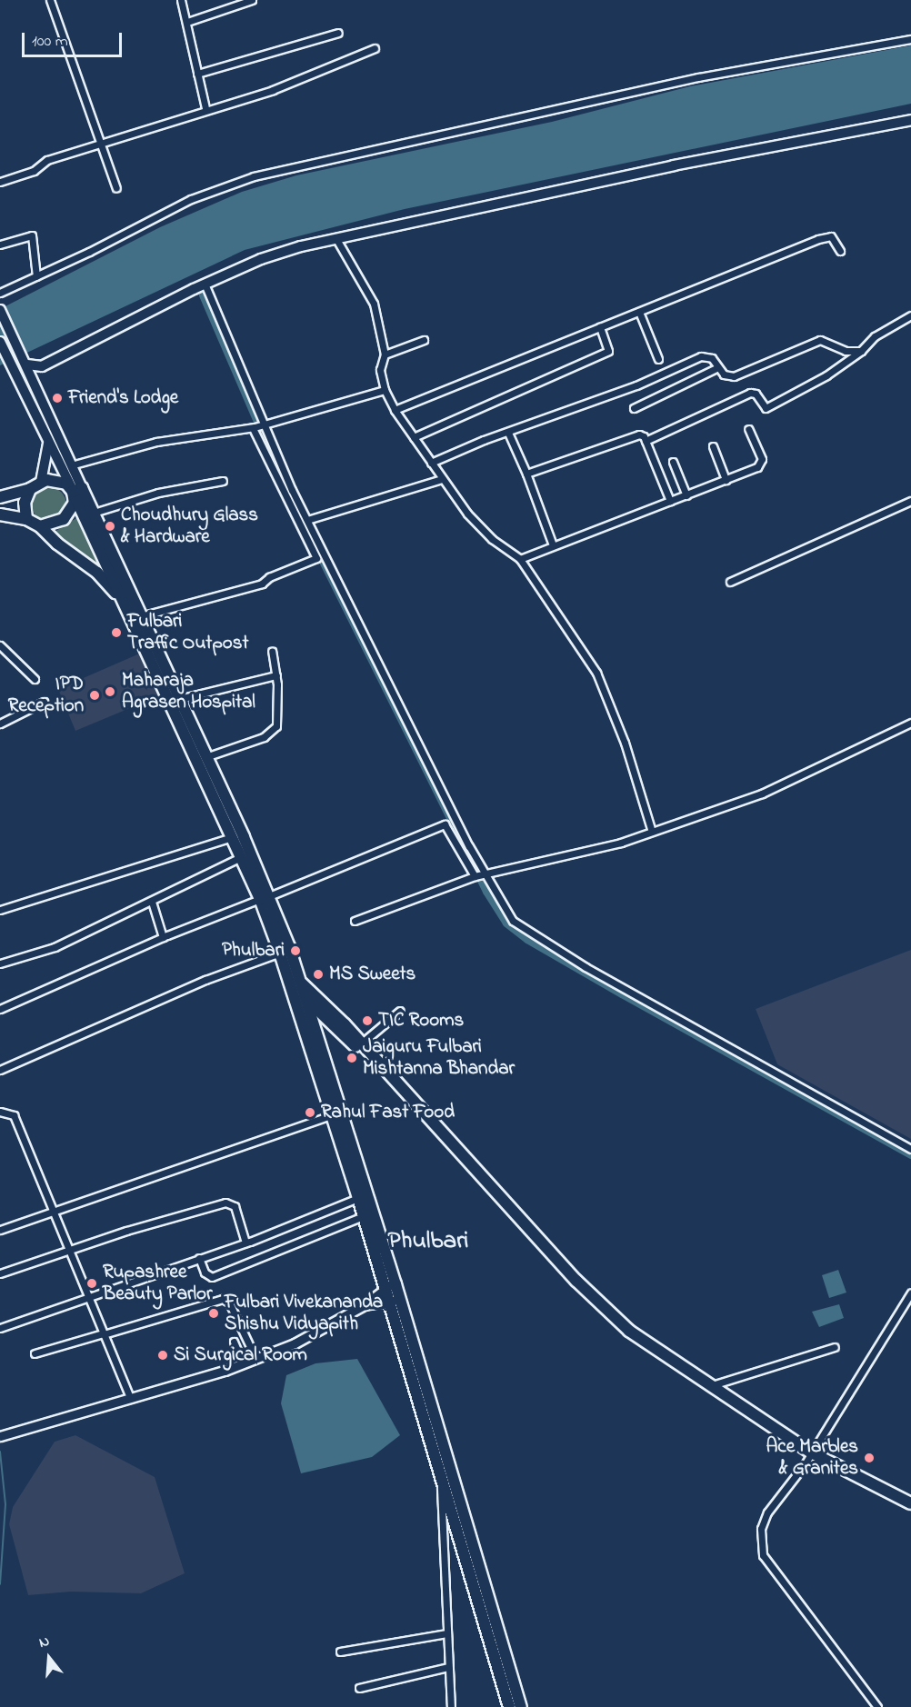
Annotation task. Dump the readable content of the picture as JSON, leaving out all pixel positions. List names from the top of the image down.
{
  "districts": ["Phulbari"],
  "places": [
    "Friend's Lodge",
    "Choudhury Glass & Hardware",
    "Fulbari Traffic Outpost",
    "Maharaja Agrasen Hospital",
    "IPD Reception",
    "Phulbari",
    "MS Sweets",
    "TIC Rooms",
    "Jaiguru Fulbari Mishtanna Bhandar",
    "Rahul Fast Food",
    "Rupashree Beauty Parlor",
    "Fulbari Vivekananda Shishu Vidyapith",
    "Si Surgical Room",
    "Ace Marbles & Granites"
  ],
  "scale_bar": "100 m",
  "north": "top"
}
